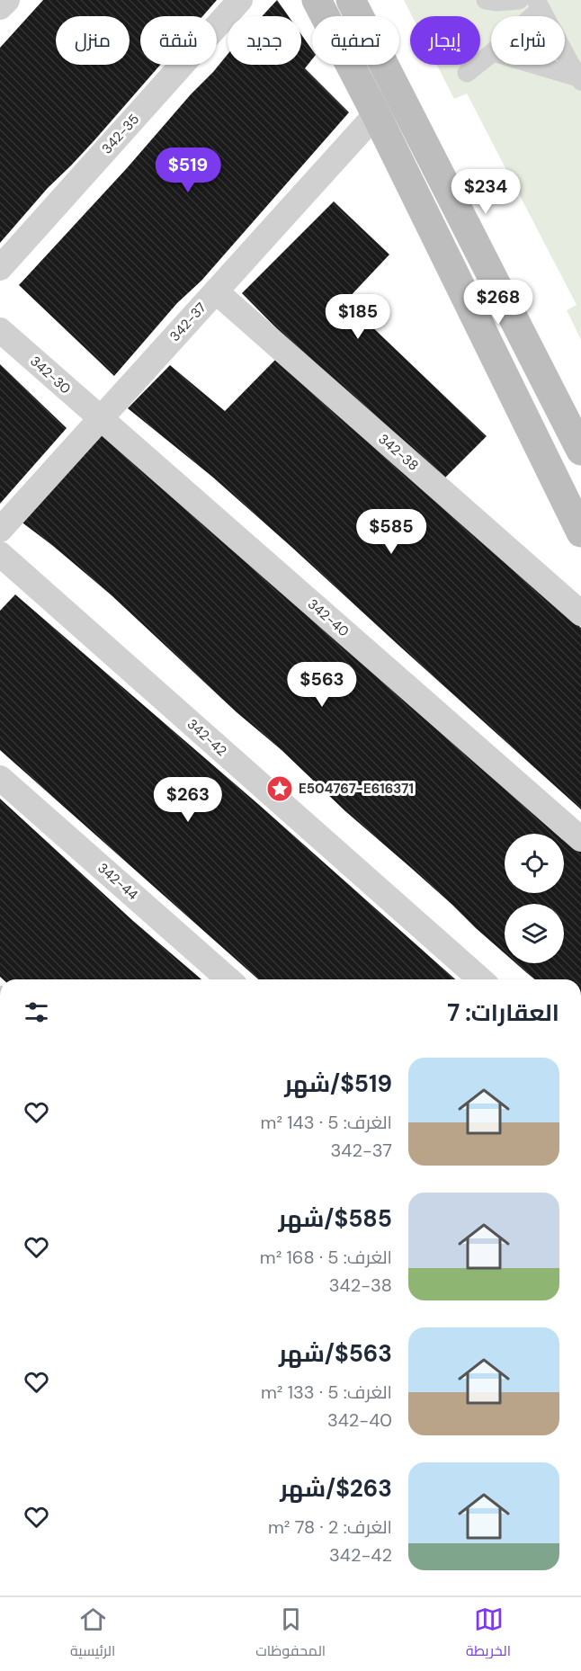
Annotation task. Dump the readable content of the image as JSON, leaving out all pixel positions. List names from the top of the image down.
{
  "streets": {
    "street": [
      "342-35",
      "342-37",
      "342-30",
      "342-38",
      "342-40",
      "342-42",
      "342-44"
    ]
  },
  "crossings": [
    ["342-37", "342-30"],
    ["342-37", "342-38"],
    ["342-37", "342-40"],
    ["342-30", "342-40"]
  ],
  "places": {
    "place": ["E504767-E616371"]
  },
  "page": {
    "chip": [
      "شراء",
      "إيجار",
      "تصفية",
      "جديد",
      "شقة",
      "منزل"
    ],
    "price": [
      "$519",
      "$234",
      "$268",
      "$185",
      "$585",
      "$563",
      "$263"
    ],
    "heading": "العقارات: 7",
    "list": [
      {
        "name": "$519/شهر",
        "note": "الغرف: 5 · 143 m² · 342-37"
      },
      {
        "name": "$585/شهر",
        "note": "الغرف: 5 · 168 m² · 342-38"
      },
      {
        "name": "$563/شهر",
        "note": "الغرف: 5 · 133 m² · 342-40"
      },
      {
        "name": "$263/شهر",
        "note": "الغرف: 2 · 78 m² · 342-42"
      }
    ],
    "tabs": ["الخريطة", "المحفوظات", "الرئيسية"]
  }
}
